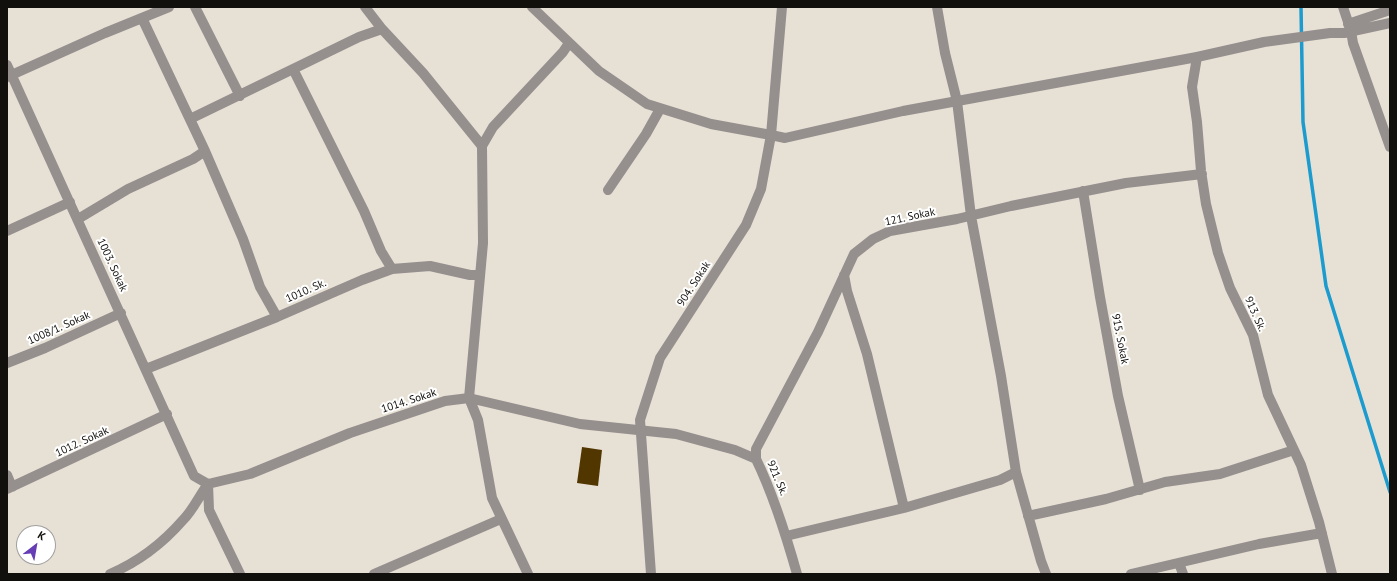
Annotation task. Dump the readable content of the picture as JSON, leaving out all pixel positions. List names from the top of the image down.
{
  "streets": {
    "street": [
      "121. Sokak",
      "1003. Sokak",
      "904. Sokak",
      "1010. Sk.",
      "913. Sk.",
      "1008/1. Sokak",
      "915. Sokak",
      "1014. Sokak",
      "1012. Sokak",
      "921. Sk."
    ]
  },
  "crossings": [
    ["121. Sokak", "913. Sk."],
    ["121. Sokak", "915. Sokak"],
    ["121. Sokak", "921. Sk."],
    ["1003. Sokak", "1010. Sk."],
    ["1003. Sokak", "1008/1. Sokak"],
    ["1003. Sokak", "1014. Sokak"],
    ["1003. Sokak", "1012. Sokak"],
    ["904. Sokak", "1014. Sokak"],
    ["904. Sokak", "921. Sk."],
    ["1014. Sokak", "921. Sk."]
  ],
  "north": "top right"
}
